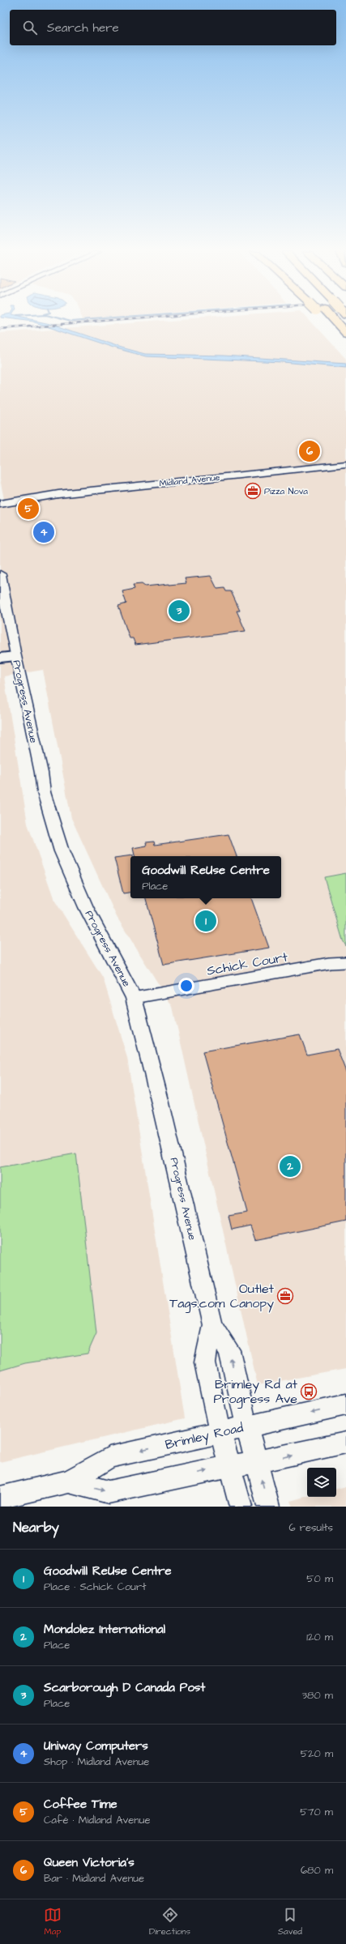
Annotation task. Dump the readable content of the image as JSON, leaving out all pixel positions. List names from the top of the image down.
{
  "streets": {
    "main road": ["Midland Avenue", "Progress Avenue", "Brimley Road"],
    "street": ["Schick Court"]
  },
  "crossings": [
    ["Progress Avenue", "Schick Court"],
    ["Progress Avenue", "Brimley Road"]
  ],
  "places": {
    "office": ["Pizza Nova", "Outlet Tags.com Canopy"],
    "bus stop": ["Brimley Rd at Progress Ave"]
  },
  "page": {
    "search": "Search here",
    "pins": [
      "6",
      "5",
      "4",
      "3",
      "1",
      "2"
    ],
    "popup": ["Goodwill ReUse Centre", "Place"],
    "heading": ["Nearby", "6 results"],
    "list": [
      {
        "mark": "1",
        "name": "Goodwill ReUse Centre",
        "note": "Place · Schick Court",
        "value": "50 m"
      },
      {
        "mark": "2",
        "name": "Mondolez International",
        "note": "Place",
        "value": "120 m"
      },
      {
        "mark": "3",
        "name": "Scarborough D Canada Post",
        "note": "Place",
        "value": "380 m"
      },
      {
        "mark": "4",
        "name": "Uniway Computers",
        "note": "Shop · Midland Avenue",
        "value": "520 m"
      },
      {
        "mark": "5",
        "name": "Coffee Time",
        "note": "Café · Midland Avenue",
        "value": "570 m"
      },
      {
        "mark": "6",
        "name": "Queen Victoria's",
        "note": "Bar · Midland Avenue",
        "value": "680 m"
      }
    ],
    "nav": ["Map", "Directions", "Saved"]
  }
}
